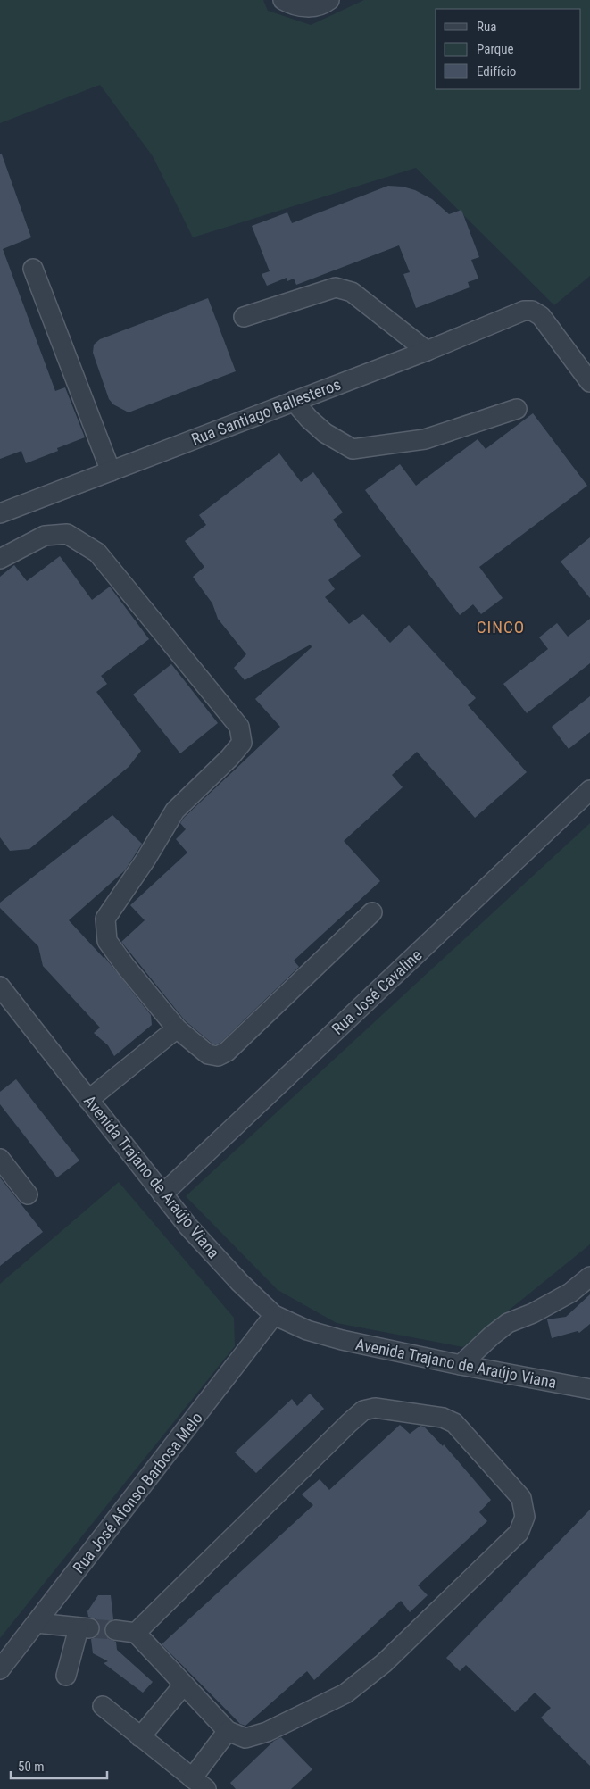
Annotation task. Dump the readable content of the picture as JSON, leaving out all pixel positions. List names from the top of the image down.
{
  "streets": {
    "street": [
      "Rua Santiago Ballesteros",
      "Rua José Cavaline",
      "Avenida Trajano de Araújo Viana",
      "Rua José Afonso Barbosa Melo"
    ]
  },
  "crossings": [
    ["Rua José Cavaline", "Avenida Trajano de Araújo Viana"],
    ["Avenida Trajano de Araújo Viana", "Rua José Afonso Barbosa Melo"]
  ],
  "districts": ["CINCO"],
  "legend": ["Rua", "Parque", "Edifício"],
  "scale_bar": "50 m"
}
